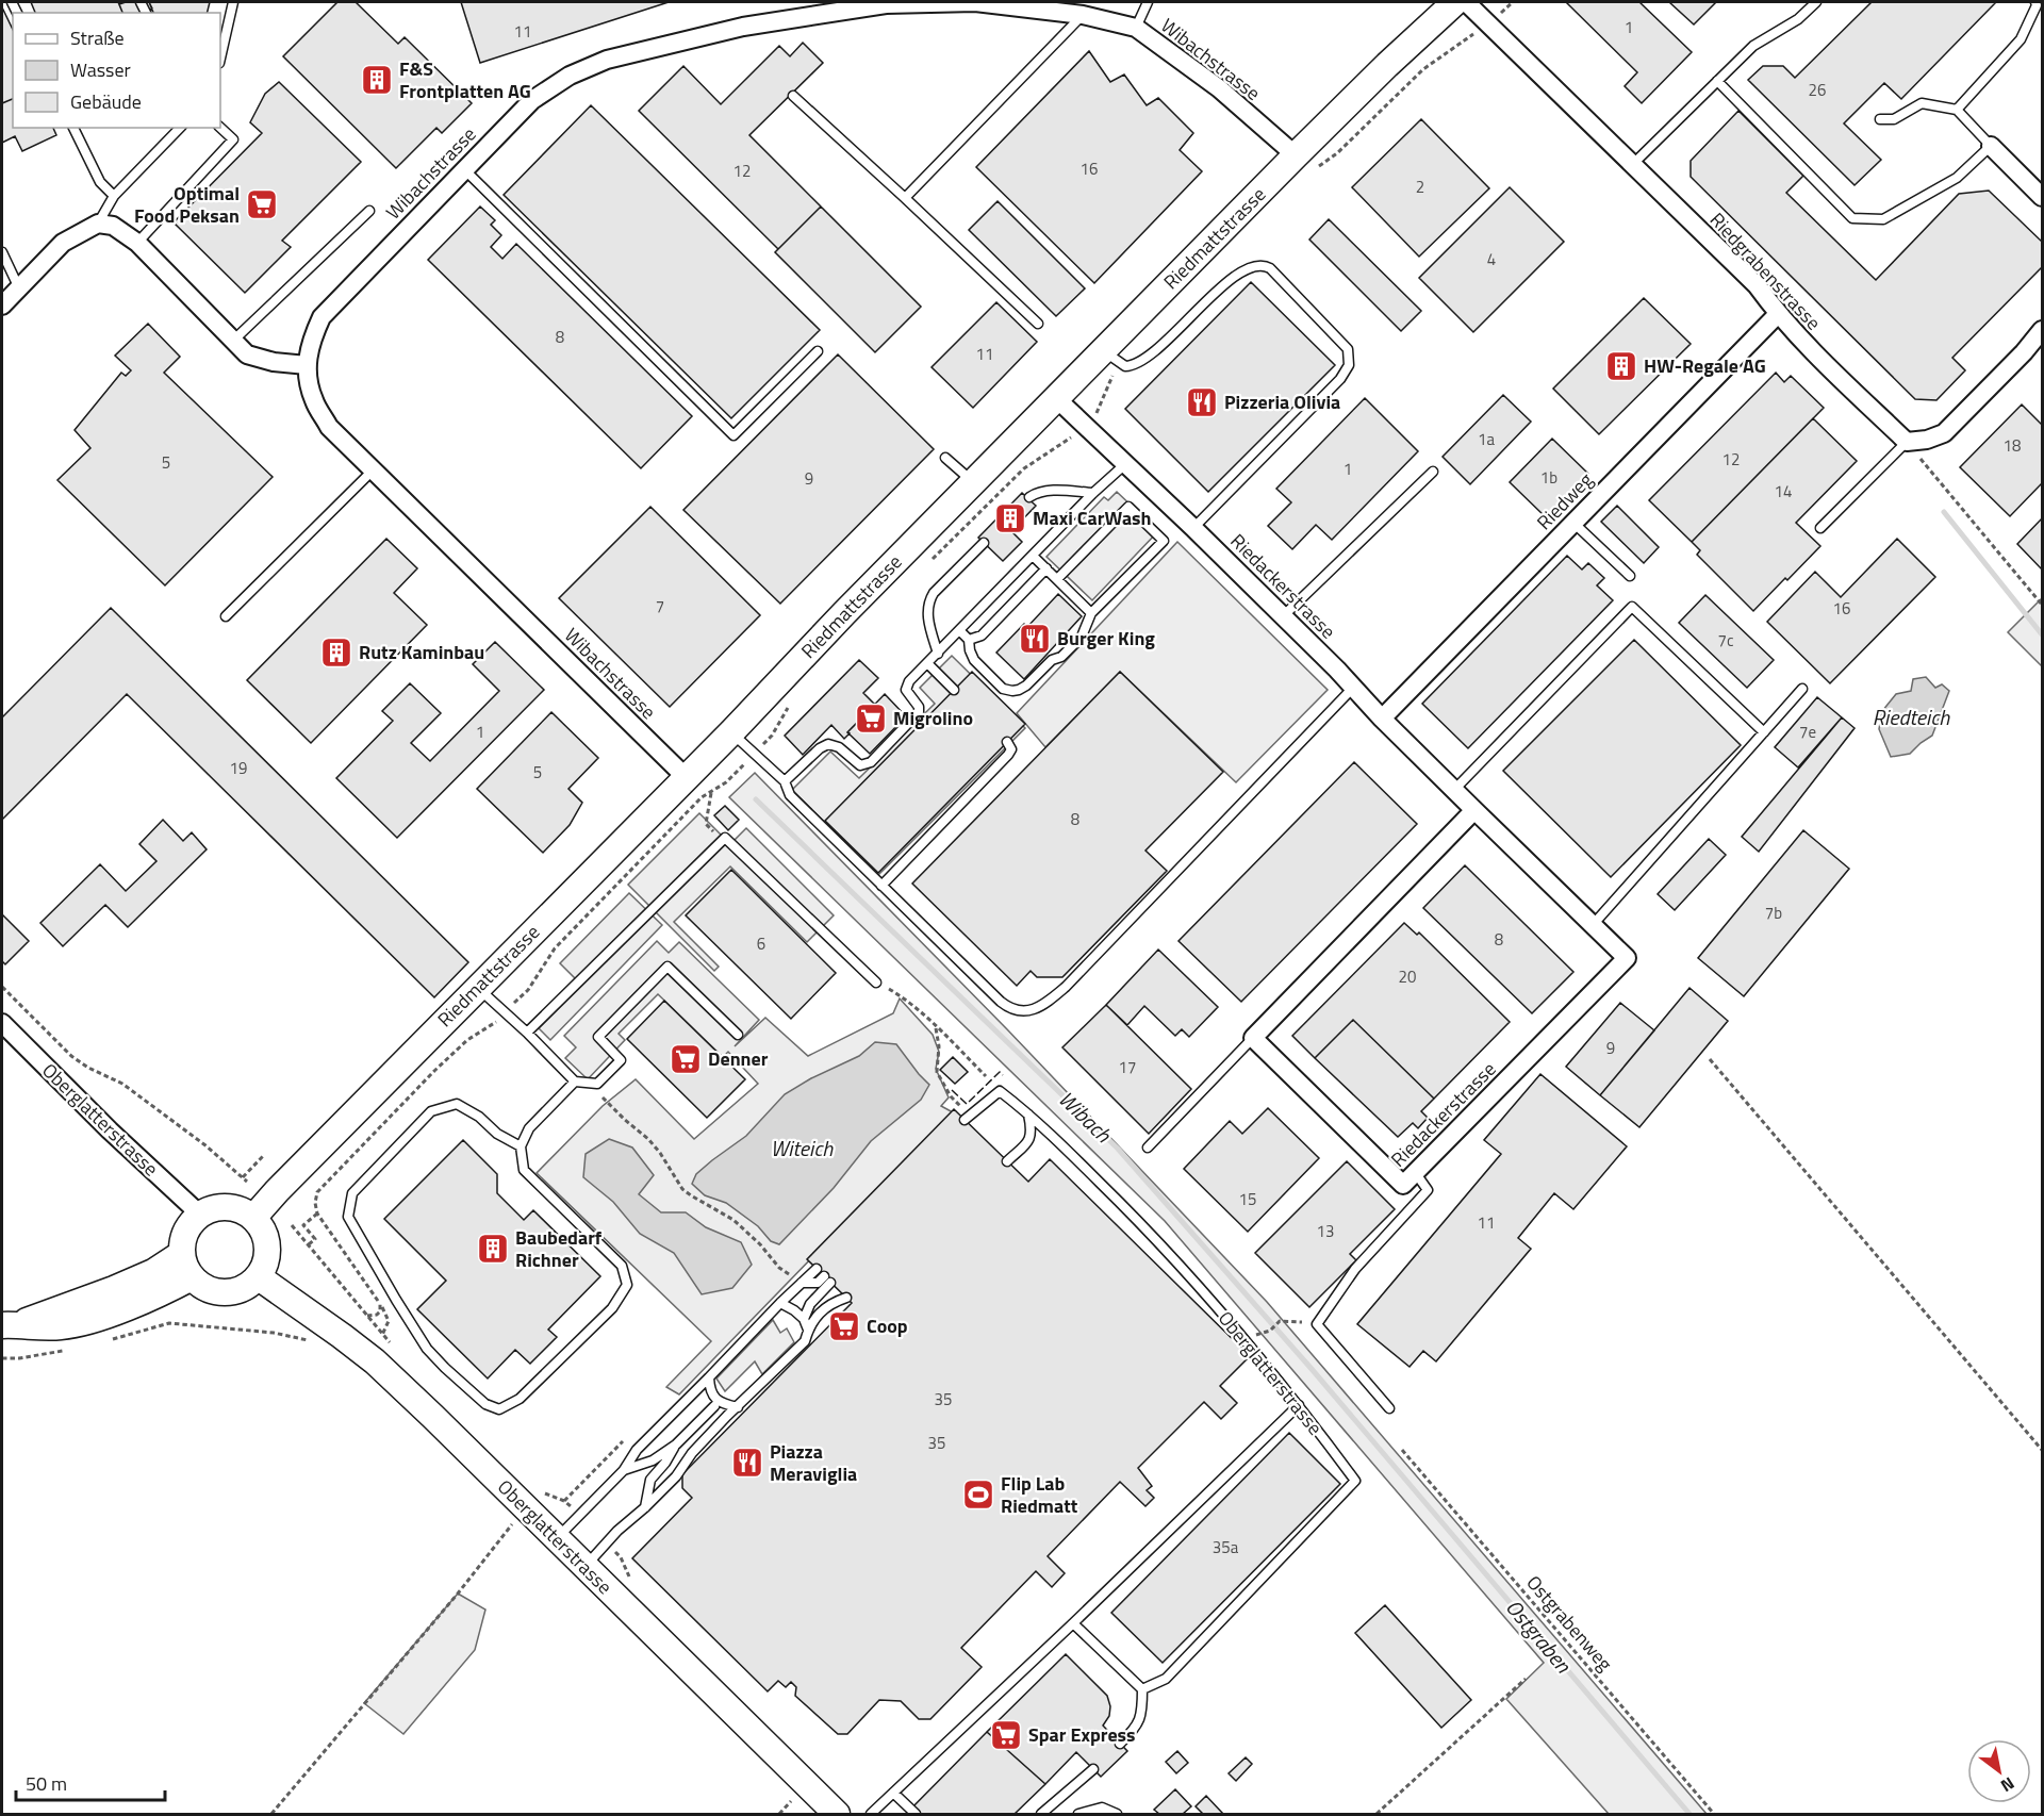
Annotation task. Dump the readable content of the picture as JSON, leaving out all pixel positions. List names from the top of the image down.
{
  "streets": {
    "main road": ["Riedmattstrasse", "Oberglatterstrasse"],
    "street": [
      "Wibachstrasse",
      "Riedgrabenstrasse",
      "Riedweg",
      "Riedackerstrasse"
    ],
    "path": ["Ostgrabenweg"]
  },
  "crossings": [
    ["Wibachstrasse", "Riedmattstrasse"],
    ["Riedmattstrasse", "Riedackerstrasse"],
    ["Riedmattstrasse", "Oberglatterstrasse"],
    ["Riedgrabenstrasse", "Riedweg"],
    ["Riedweg", "Riedackerstrasse"]
  ],
  "water": [
    "Riedteich",
    "Wibach",
    "Witeich",
    "Ostgraben"
  ],
  "places": {
    "building": [
      "F&S Frontplatten AG",
      "HW-Regale AG",
      "Maxi CarWash",
      "Rutz Kaminbau",
      "Baubedarf Richner"
    ],
    "supermarket": [
      "Optimal Food Peksan",
      "Migrolino",
      "Denner",
      "Coop",
      "Spar Express"
    ],
    "restaurant": ["Pizzeria Olivia", "Burger King", "Piazza Meraviglia"],
    "sports": ["Flip Lab Riedmatt"]
  },
  "house_numbers": [
    "1",
    "11",
    "26",
    "16",
    "12",
    "2",
    "4",
    "8",
    "11",
    "1a",
    "18",
    "12",
    "5",
    "1",
    "1b",
    "9",
    "14",
    "7",
    "16",
    "7c",
    "1",
    "7e",
    "19",
    "5",
    "8",
    "7b",
    "8",
    "6",
    "20",
    "9",
    "17",
    "15",
    "11",
    "13",
    "35",
    "35",
    "35a"
  ],
  "legend": ["Straße", "Wasser", "Gebäude"],
  "scale_bar": "50 m",
  "north": "bottom right"
}
